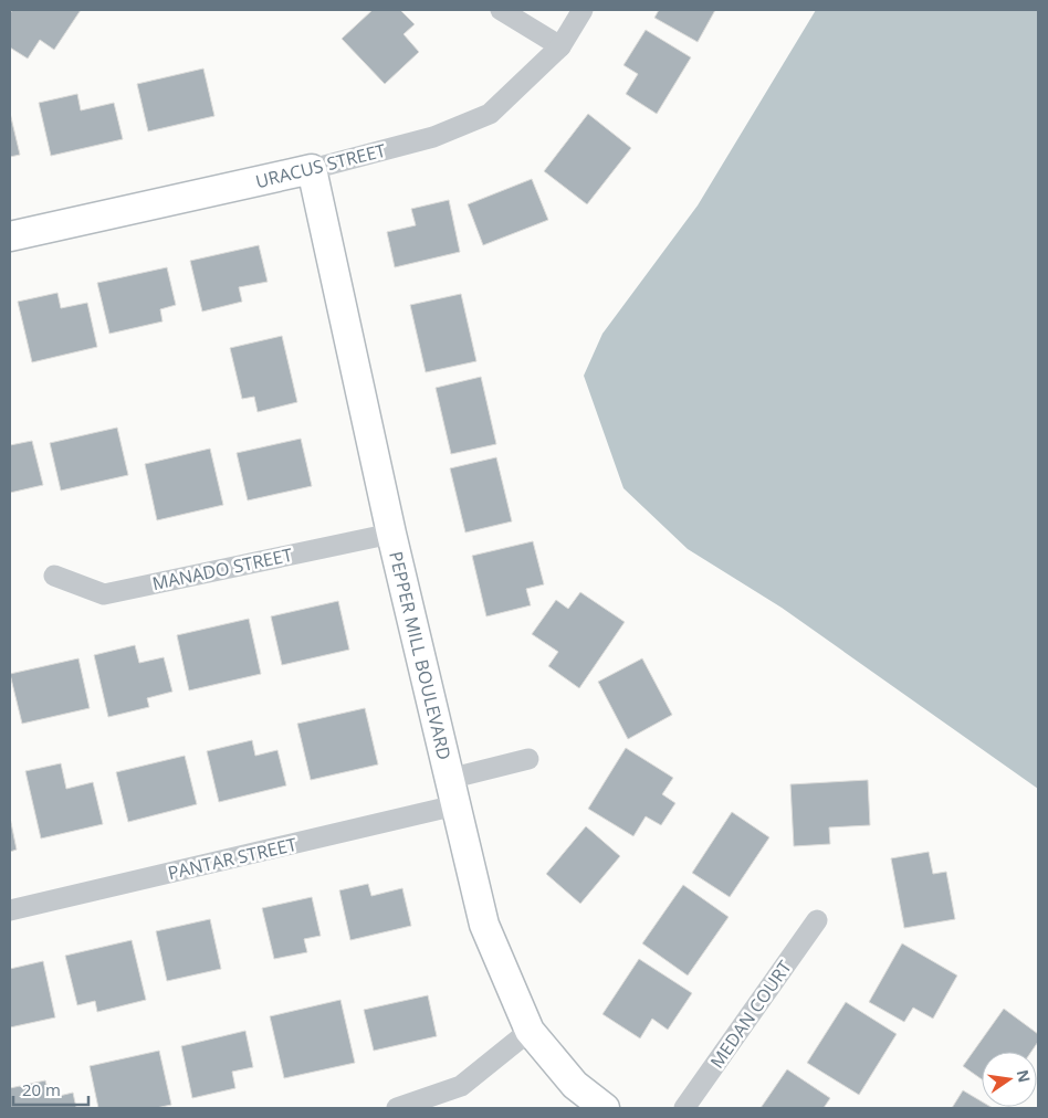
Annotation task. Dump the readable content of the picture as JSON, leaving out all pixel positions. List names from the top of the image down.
{
  "streets": {
    "street": [
      "URACUS STREET",
      "MANADO STREET",
      "PEPPER MILL BOULEVARD",
      "PANTAR STREET",
      "MEDAN COURT"
    ]
  },
  "crossings": [
    ["URACUS STREET", "PEPPER MILL BOULEVARD"],
    ["MANADO STREET", "PEPPER MILL BOULEVARD"],
    ["PEPPER MILL BOULEVARD", "PANTAR STREET"]
  ],
  "scale_bar": "20 m",
  "north": "right"
}
